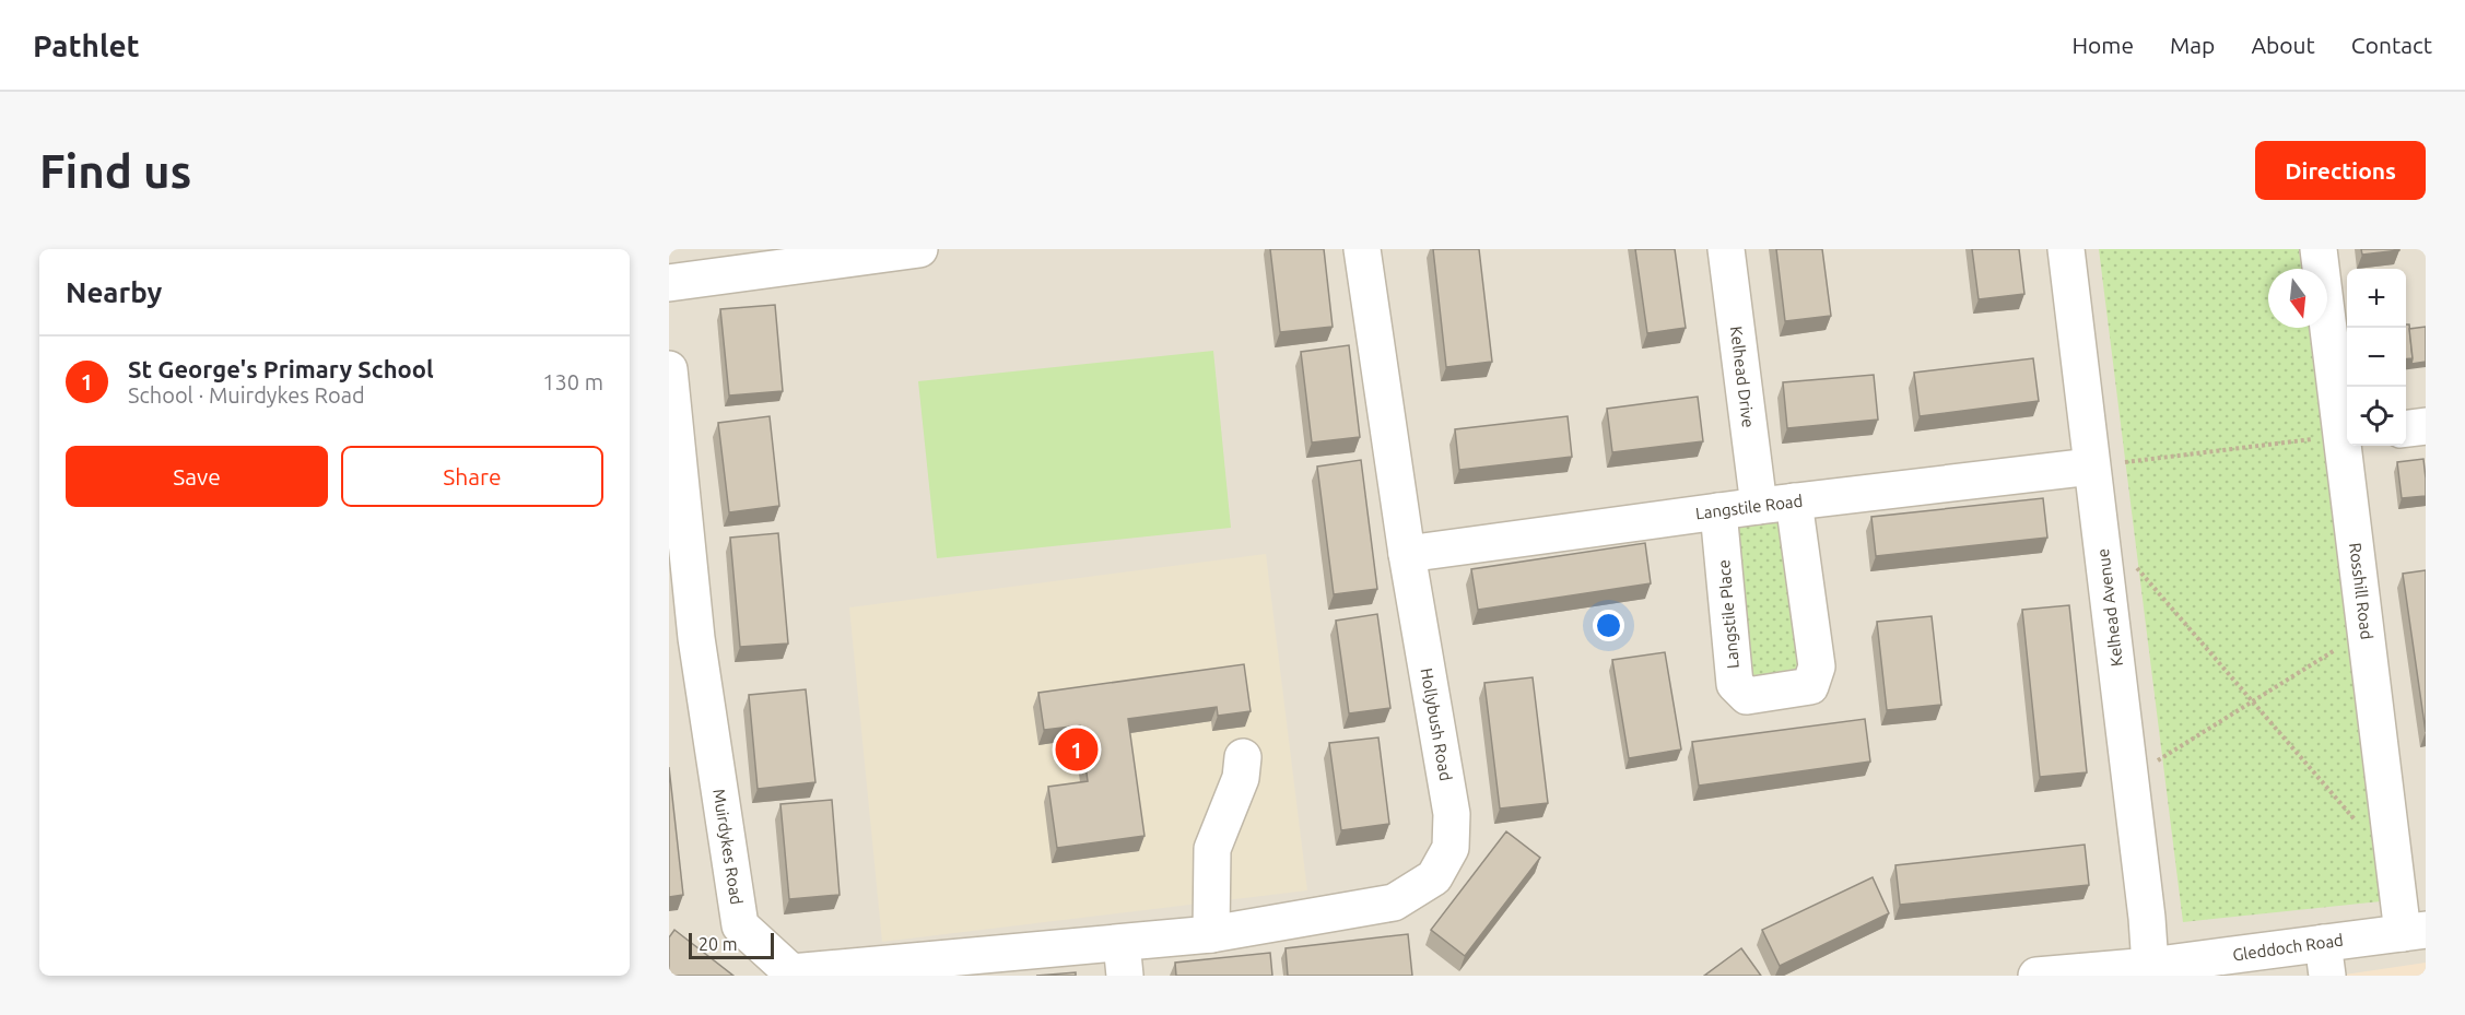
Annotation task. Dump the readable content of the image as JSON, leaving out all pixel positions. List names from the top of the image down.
{
  "streets": {
    "street": [
      "Kelhead Drive",
      "Langstile Road",
      "Rosshill Road",
      "Kelhead Avenue",
      "Langstile Place",
      "Hollybush Road",
      "Muirdykes Road",
      "Gleddoch Road"
    ]
  },
  "crossings": [
    ["Kelhead Drive", "Langstile Road"],
    ["Langstile Road", "Kelhead Avenue"],
    ["Langstile Road", "Langstile Place"],
    ["Langstile Road", "Hollybush Road"],
    ["Rosshill Road", "Gleddoch Road"],
    ["Kelhead Avenue", "Gleddoch Road"],
    ["Hollybush Road", "Muirdykes Road"]
  ],
  "scale_bar": "20 m",
  "north": "bottom",
  "page": {
    "header": "Pathlet",
    "nav": [
      "Home",
      "Map",
      "About",
      "Contact"
    ],
    "buttons": [
      "Directions",
      ["Save", "Share"]
    ],
    "title": "Find us",
    "heading": "Nearby",
    "map_buttons": ["+", "−"],
    "list": [
      {
        "mark": "1",
        "name": "St George's Primary School",
        "note": "School · Muirdykes Road",
        "value": "130 m"
      }
    ],
    "pins": "1",
    "scale": "20 m"
  }
}
